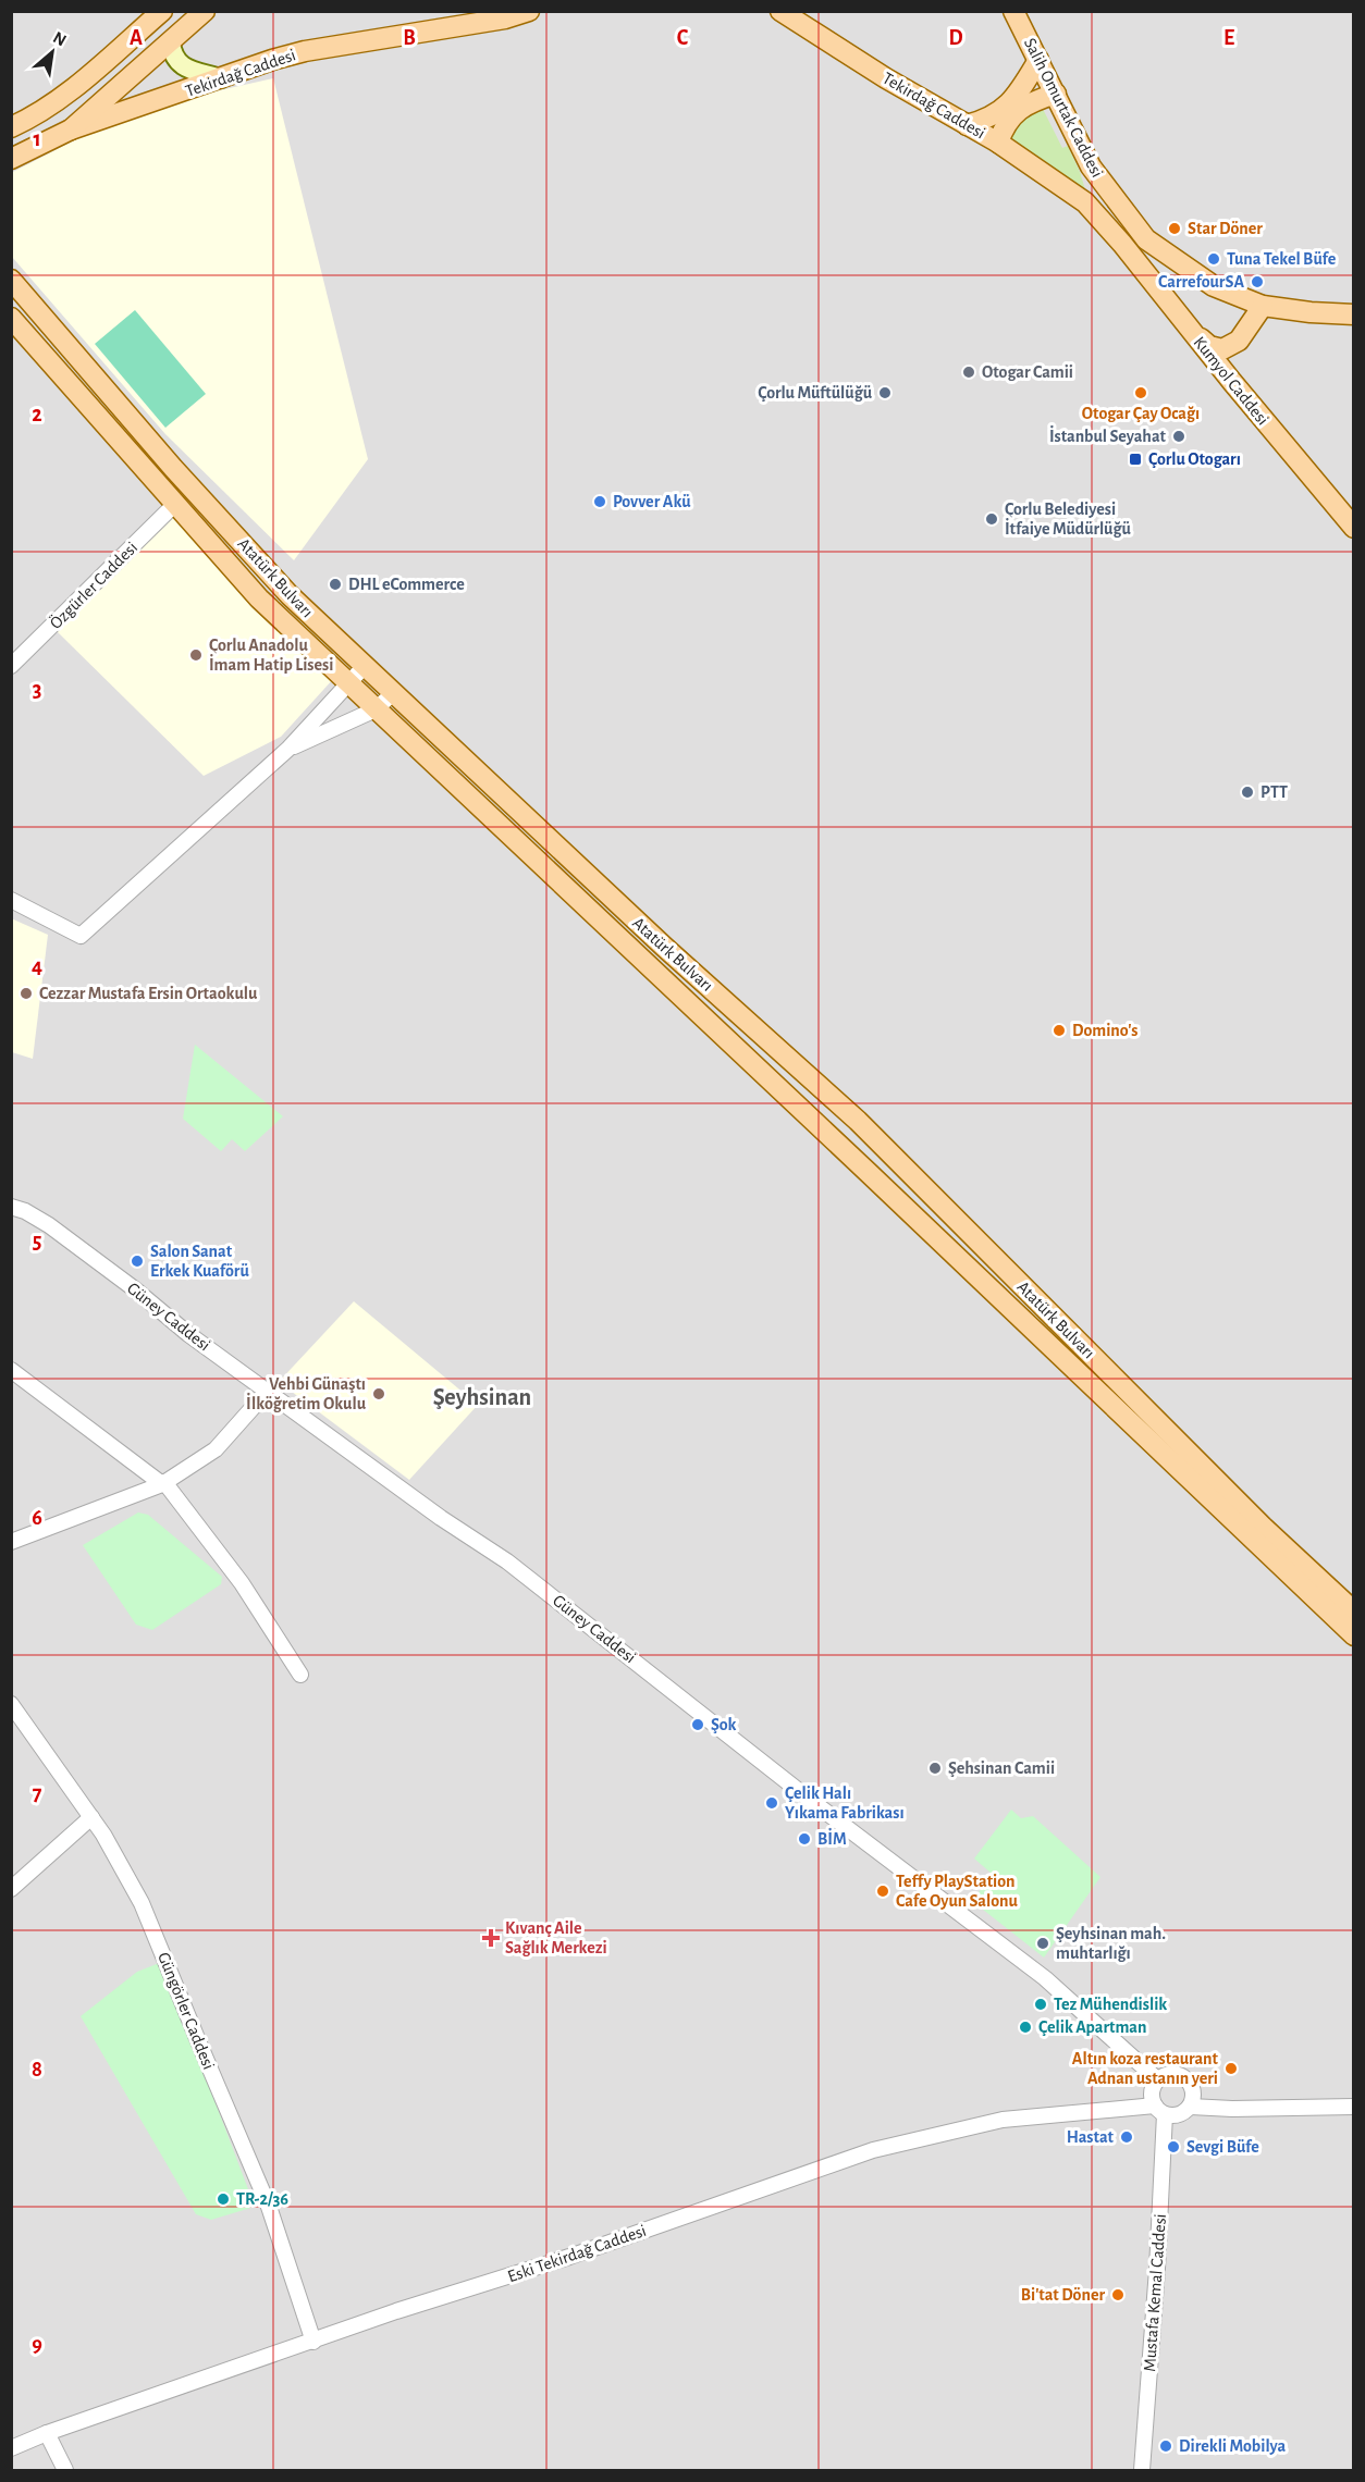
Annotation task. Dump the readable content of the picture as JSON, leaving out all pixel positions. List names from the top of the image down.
{
  "streets": {
    "main road": [
      "Tekirdağ Caddesi",
      "Salih Omurtak Caddesi",
      "Kumyol Caddesi",
      "Atatürk Bulvarı"
    ],
    "street": [
      "Özgürler Caddesi",
      "Güney Caddesi",
      "Güngörler Caddesi",
      "Eski Tekirdağ Caddesi",
      "Mustafa Kemal Caddesi"
    ]
  },
  "crossings": [
    ["Tekirdağ Caddesi", "Kumyol Caddesi"],
    ["Atatürk Bulvarı", "Özgürler Caddesi"],
    ["Güney Caddesi", "Eski Tekirdağ Caddesi"],
    ["Güney Caddesi", "Mustafa Kemal Caddesi"],
    ["Güngörler Caddesi", "Eski Tekirdağ Caddesi"],
    ["Eski Tekirdağ Caddesi", "Mustafa Kemal Caddesi"]
  ],
  "districts": ["Şeyhsinan"],
  "places": {
    "other": [
      "Star Döner",
      "Tuna Tekel Büfe",
      "CarrefourSA",
      "Otogar Camii",
      "Çorlu Müftülüğü",
      "Otogar Çay Ocağı",
      "İstanbul Seyahat",
      "Povver Akü",
      "Çorlu Belediyesi İtfaiye Müdürlüğü",
      "DHL eCommerce",
      "Çorlu Anadolu İmam Hatip Lisesi",
      "PTT",
      "Cezzar Mustafa Ersin Ortaokulu",
      "Domino's",
      "Salon Sanat Erkek Kuaförü",
      "Vehbi Günaştı İlköğretim Okulu",
      "Şok",
      "Şehsinan Camii",
      "Çelik Halı Yıkama Fabrikası",
      "BİM",
      "Teffy PlayStation Cafe Oyun Salonu",
      "Şeyhsinan mah. muhtarlığı",
      "Tez Mühendislik",
      "Çelik Apartman",
      "Altın koza restaurant Adnan ustanın yeri",
      "Hastat",
      "Sevgi Büfe",
      "TR-2/36",
      "Bi'tat Döner",
      "Direkli Mobilya"
    ],
    "transit": ["Çorlu Otogarı"],
    "health": ["Kıvanç Aile Sağlık Merkezi"]
  },
  "north": "top right",
  "grid": {
    "columns": [
      "A",
      "B",
      "C",
      "D",
      "E"
    ],
    "rows": [
      "1",
      "2",
      "3",
      "4",
      "5",
      "6",
      "7",
      "8",
      "9"
    ]
  }
}
